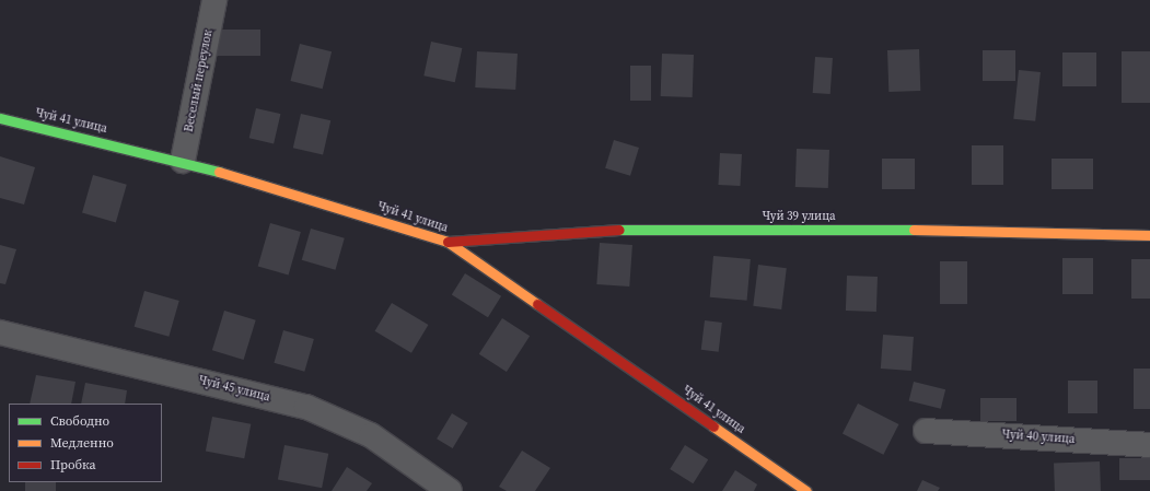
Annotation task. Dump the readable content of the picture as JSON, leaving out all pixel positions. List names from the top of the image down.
{
  "streets": {
    "street": [
      "Веселый переулок",
      "Чуй 41 улица",
      "Чуй 39 улица",
      "Чуй 45 улица",
      "Чуй 40 улица"
    ]
  },
  "crossings": [
    ["Веселый переулок", "Чуй 41 улица"],
    ["Чуй 41 улица", "Чуй 39 улица"]
  ],
  "legend": ["Свободно", "Медленно", "Пробка"]
}
